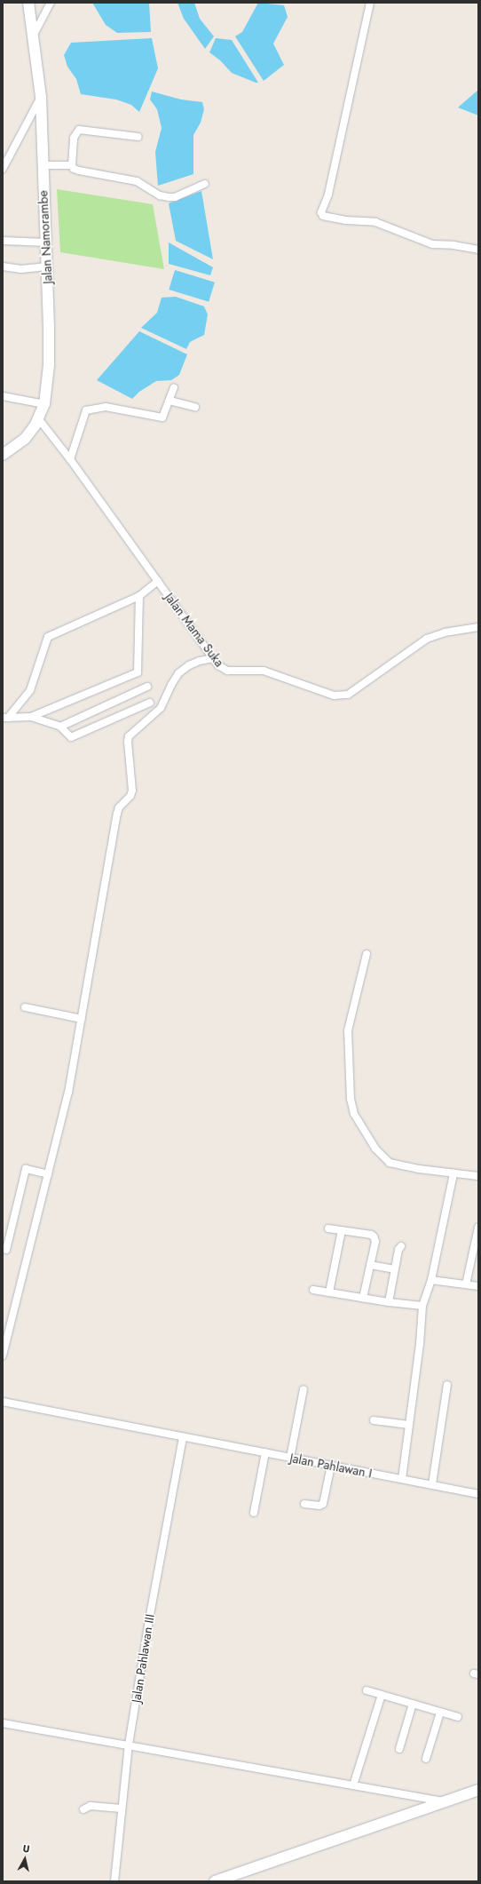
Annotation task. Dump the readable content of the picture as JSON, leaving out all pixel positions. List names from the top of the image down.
{
  "streets": {
    "main road": ["Jalan Namorambe"],
    "street": ["Jalan Mama Suka", "Jalan Pahlawan I", "Jalan Pahlawan III"]
  },
  "crossings": [
    ["Jalan Namorambe", "Jalan Mama Suka"],
    ["Jalan Pahlawan I", "Jalan Pahlawan III"]
  ],
  "north": "top"
}
